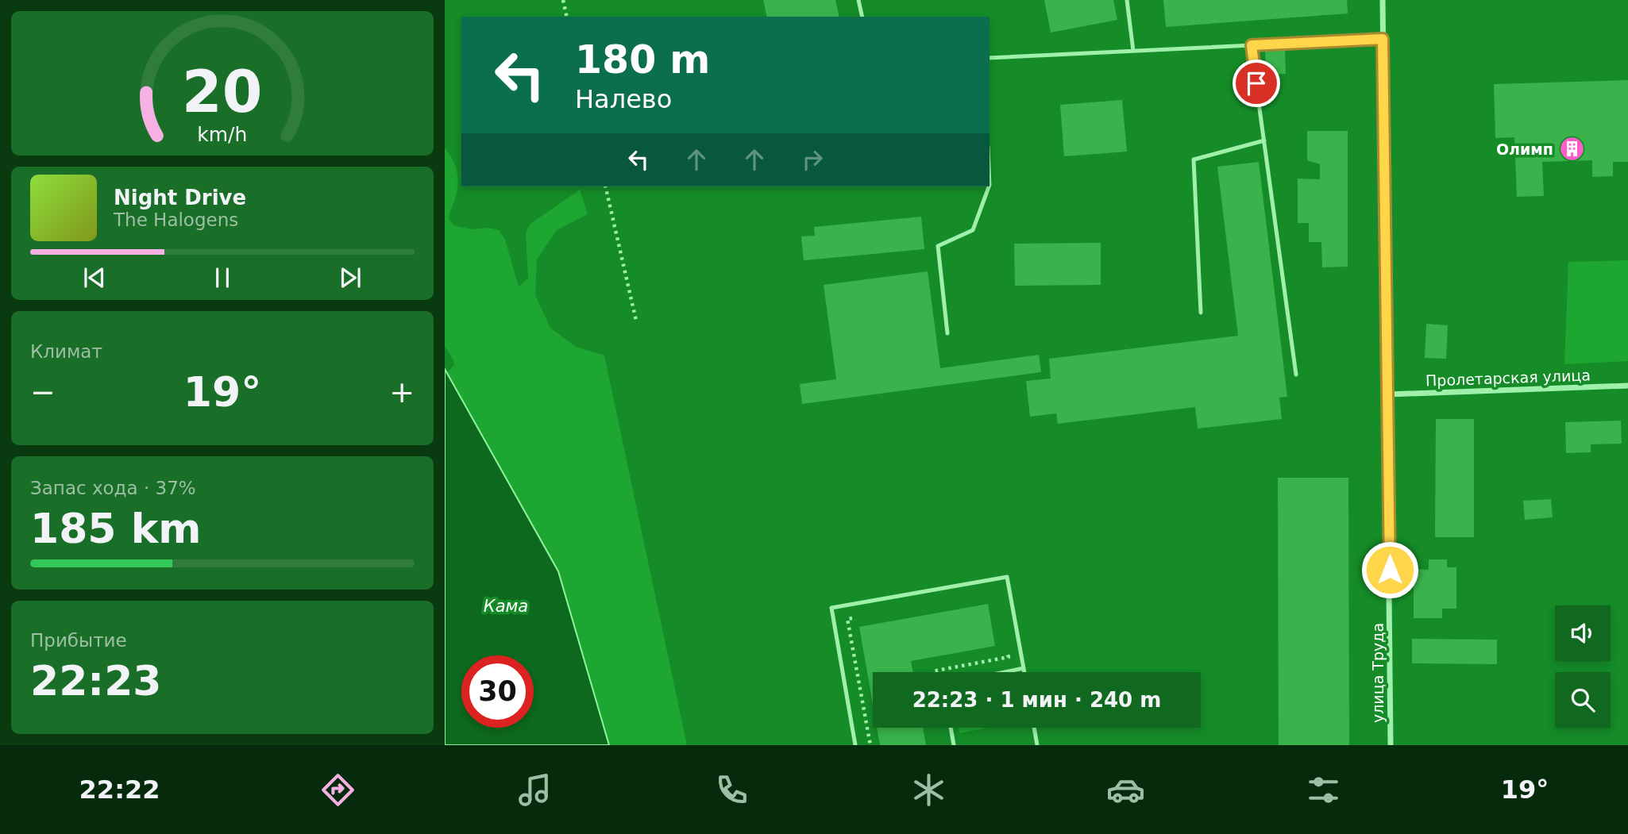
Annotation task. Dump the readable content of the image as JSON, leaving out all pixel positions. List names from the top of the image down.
{
  "streets": {
    "street": ["Пролетарская улица", "улица Труда"]
  },
  "crossings": [
    ["Пролетарская улица", "улица Труда"]
  ],
  "water": ["Кама"],
  "places": {
    "building": ["Олимп"]
  },
  "page": {
    "turn": ["180 m", "Налево"],
    "song": ["Night Drive", "The Halogens"],
    "tile": [
      "Климат",
      ["Запас хода · 37%", "185 km"],
      ["Прибытие", "22:23"]
    ],
    "heat": ["−", "19°", "+"],
    "limit": "30",
    "trip": "22:23 · 1 мин · 240 m",
    "tabs": ["22:22", "19°"],
    "gauge": ["20", "km/h"]
  }
}
